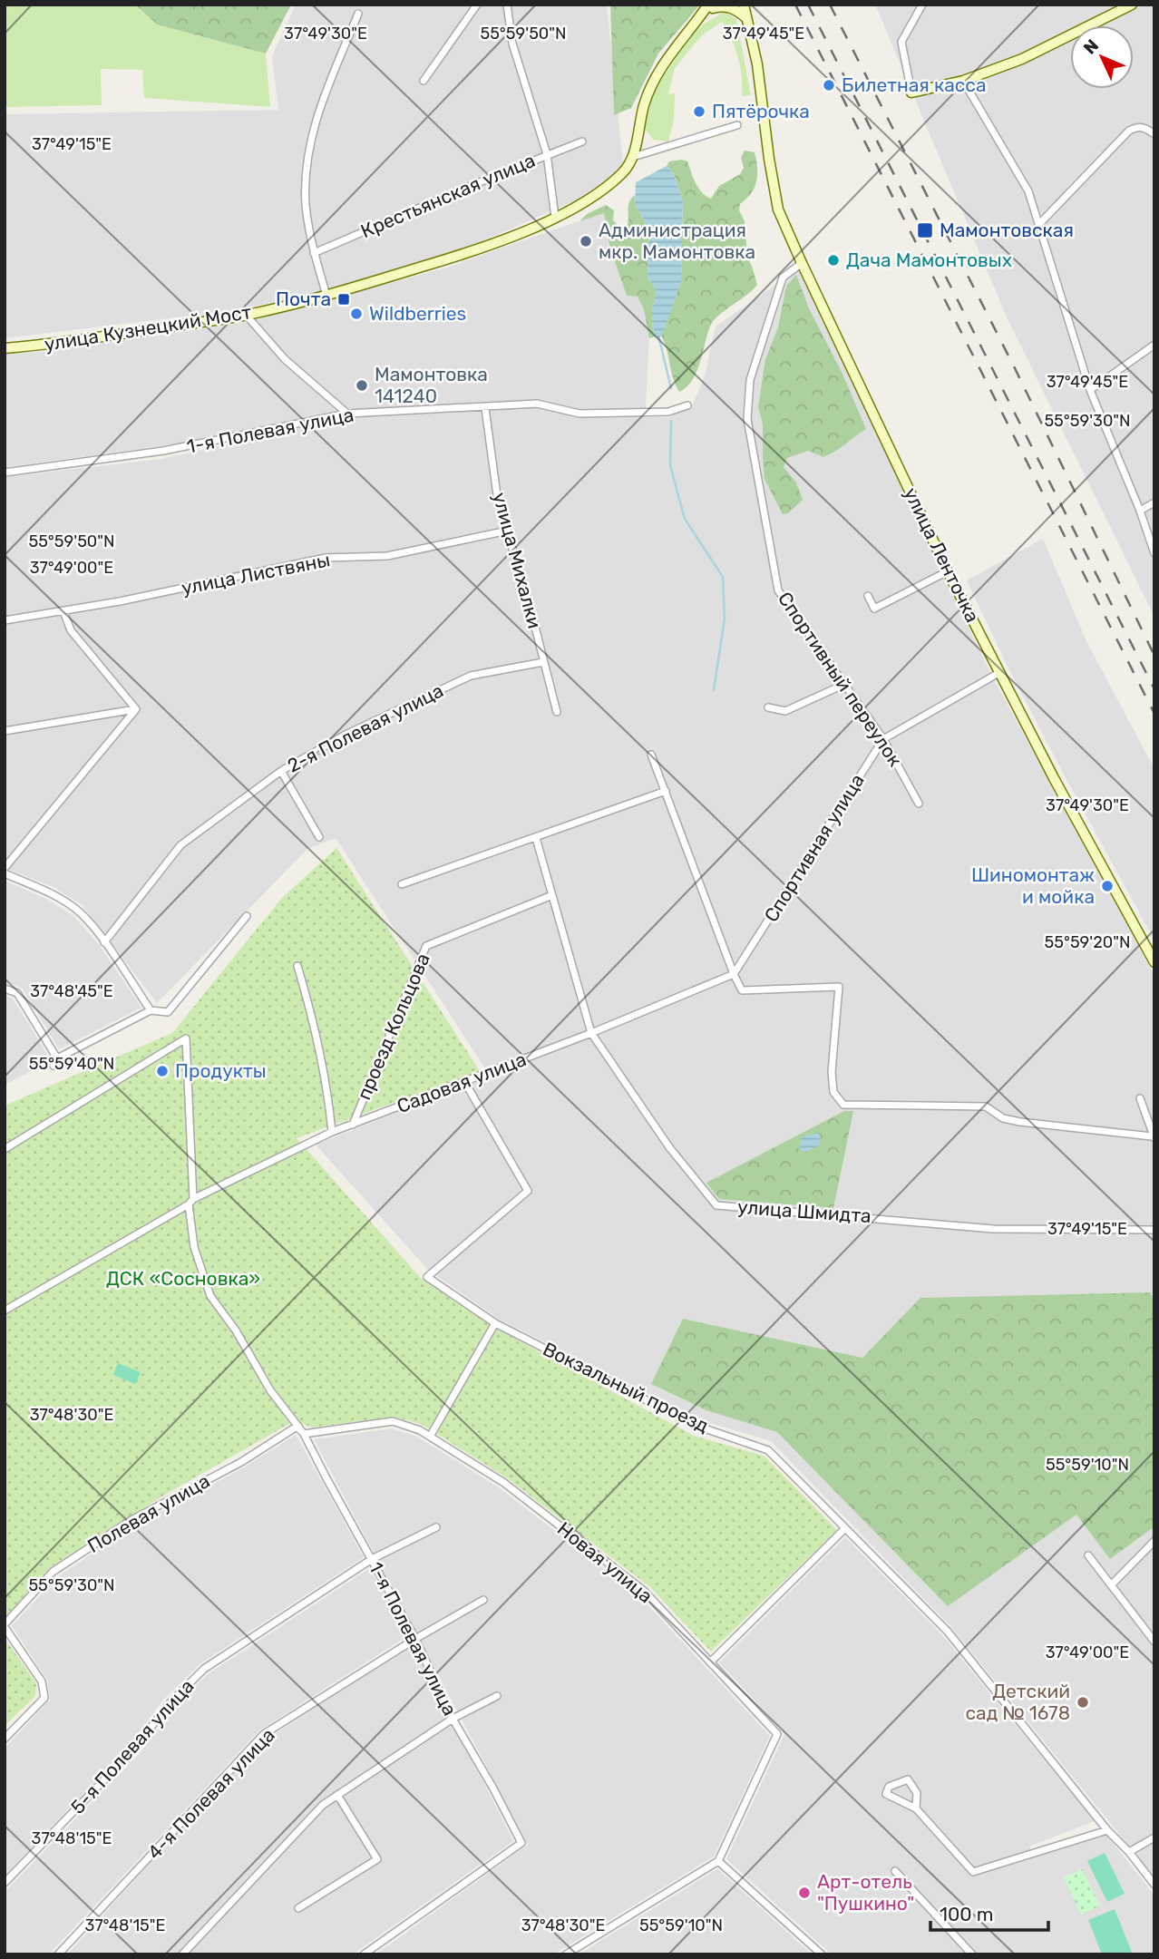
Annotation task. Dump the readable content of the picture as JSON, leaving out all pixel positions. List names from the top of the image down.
{
  "streets": {
    "street": [
      "Крестьянская улица",
      "улица Кузнецкий Мост",
      "1-я Полевая улица",
      "улица Ленточка",
      "улица Михалки",
      "улица Листвяны",
      "Спортивный переулок",
      "2-я Полевая улица",
      "Спортивная улица",
      "проезд Кольцова",
      "Садовая улица",
      "улица Шмидта",
      "Вокзальный проезд",
      "Полевая улица",
      "Новая улица",
      "5-я Полевая улица",
      "4-я Полевая улица"
    ]
  },
  "crossings": [
    ["1-я Полевая улица", "улица Михалки"],
    ["1-я Полевая улица", "Садовая улица"],
    ["1-я Полевая улица", "Полевая улица"],
    ["1-я Полевая улица", "Новая улица"],
    ["1-я Полевая улица", "5-я Полевая улица"],
    ["1-я Полевая улица", "4-я Полевая улица"],
    ["улица Ленточка", "Спортивный переулок"],
    ["улица Ленточка", "Спортивная улица"],
    ["улица Михалки", "улица Листвяны"],
    ["улица Михалки", "2-я Полевая улица"],
    ["Спортивный переулок", "Спортивная улица"],
    ["Спортивная улица", "Садовая улица"],
    ["проезд Кольцова", "Садовая улица"],
    ["проезд Кольцова", "улица Шмидта"],
    ["Садовая улица", "улица Шмидта"],
    ["Садовая улица", "Вокзальный проезд"],
    ["Полевая улица", "Новая улица"]
  ],
  "parks": ["ДСК «Сосновка»"],
  "places": {
    "other": [
      "Билетная касса",
      "Пятёрочка",
      "Администрация мкр. Мамонтовка",
      "Дача Мамонтовых",
      "Wildberries",
      "Мамонтовка 141240",
      "Шиномонтаж и мойка",
      "Продукты",
      "Детский сад № 1678",
      "Арт-отель \"Пушкино\""
    ],
    "transit": ["Мамонтовская", "Почта"]
  },
  "scale_bar": "100 m",
  "north": "top left",
  "coordinates": [
    "37°49'30\"E",
    "37°49'45\"E",
    "55°59'50\"N",
    "37°49'15\"E",
    "55°59'30\"N",
    "37°49'00\"E",
    "55°59'20\"N",
    "37°48'45\"E",
    "55°59'40\"N",
    "37°48'30\"E",
    "55°59'10\"N",
    "37°48'15\"E"
  ]
}
